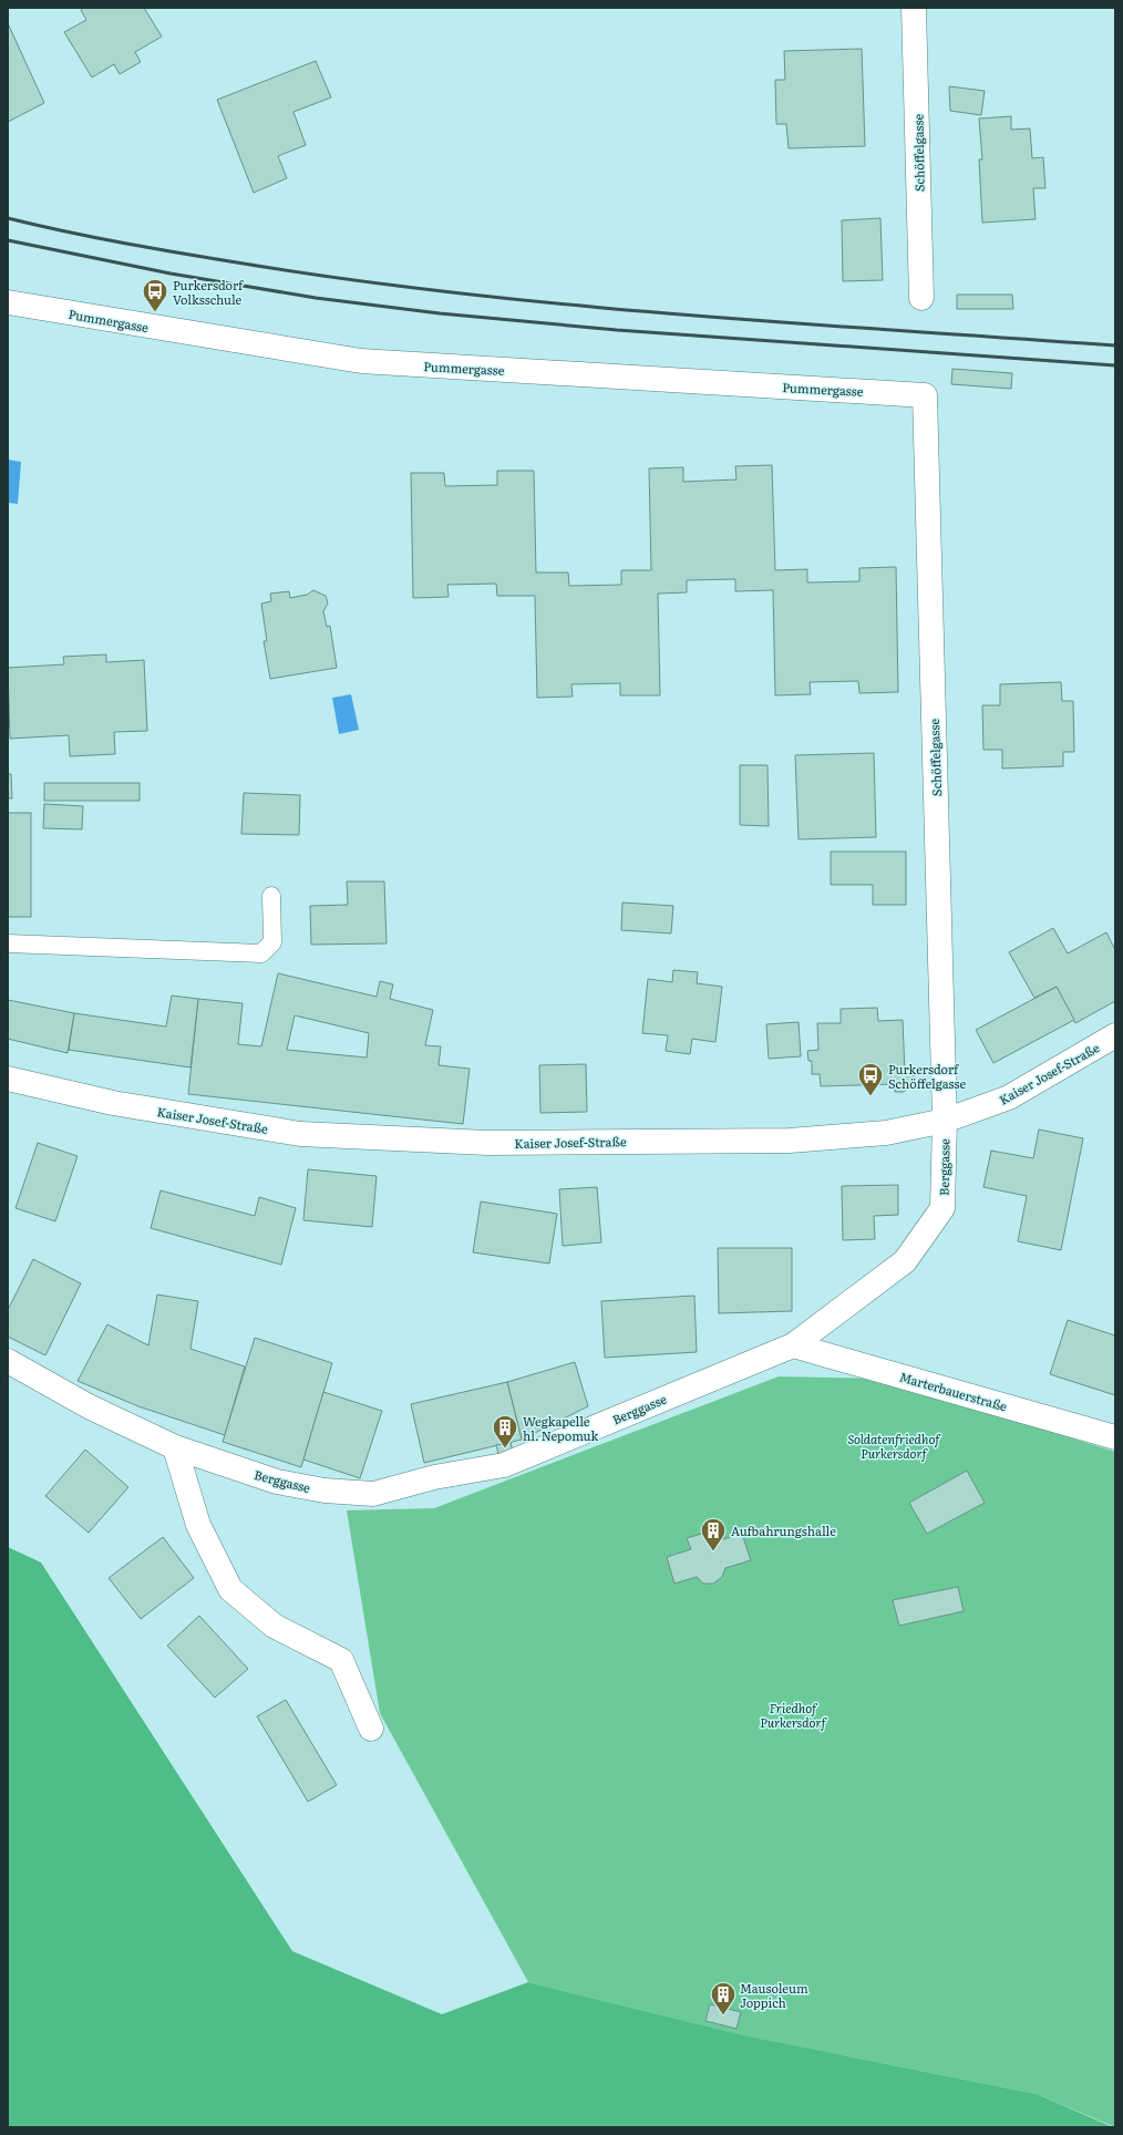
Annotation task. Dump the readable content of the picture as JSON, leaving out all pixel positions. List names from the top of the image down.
{
  "streets": {
    "street": [
      "Schöffelgasse",
      "Pummergasse",
      "Kaiser Josef-Straße",
      "Berggasse",
      "Marterbauerstraße"
    ]
  },
  "crossings": [
    ["Schöffelgasse", "Pummergasse"],
    ["Schöffelgasse", "Kaiser Josef-Straße"],
    ["Schöffelgasse", "Berggasse"],
    ["Kaiser Josef-Straße", "Berggasse"],
    ["Berggasse", "Marterbauerstraße"]
  ],
  "parks": ["Soldatenfriedhof Purkersdorf", "Friedhof Purkersdorf"],
  "places": {
    "bus stop": ["Purkersdorf Volksschule", "Purkersdorf Schöffelgasse"],
    "building": ["Wegkapelle hl. Nepomuk", "Aufbahrungshalle", "Mausoleum Joppich"]
  }
}
